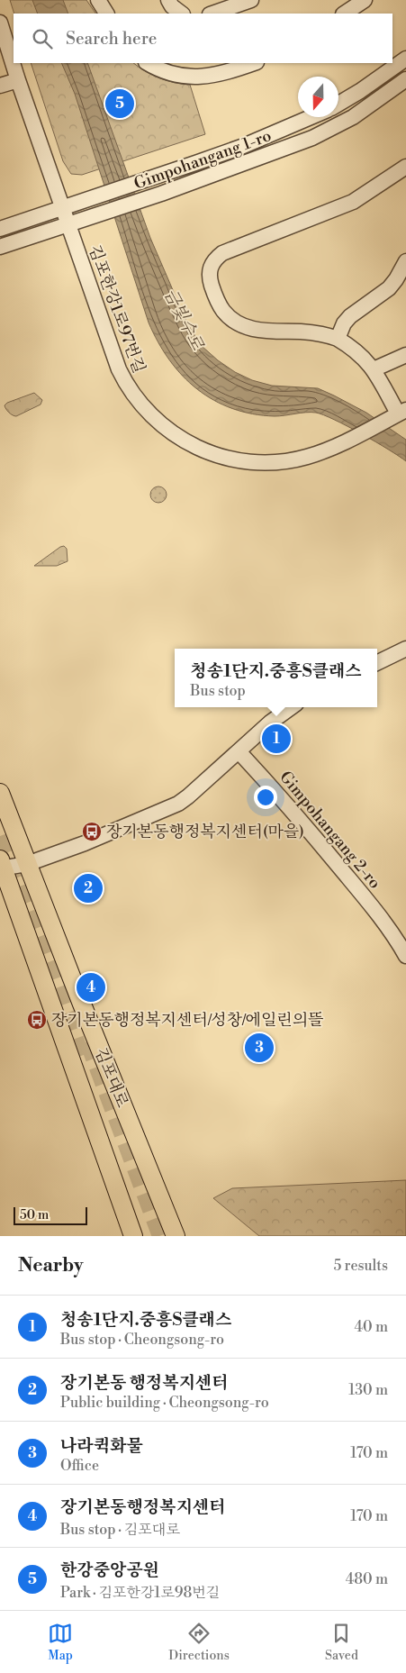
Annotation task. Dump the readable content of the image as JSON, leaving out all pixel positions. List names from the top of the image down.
{
  "streets": {
    "main road": ["김포대로"],
    "street": ["Gimpohangang 1-ro", "김포한강1로97번길", "Gimpohangang 2-ro"]
  },
  "crossings": [
    ["Gimpohangang 1-ro", "김포한강1로97번길"]
  ],
  "water": ["금빛수로"],
  "places": {
    "bus stop": ["장기본동행정복지센터(마을)", "장기본동행정복지센터/성창/에일린의뜰"]
  },
  "scale_bar": "50 m",
  "north": "bottom",
  "page": {
    "search": "Search here",
    "pins": [
      "5",
      "1",
      "2",
      "4",
      "3"
    ],
    "popup": ["청송1단지.중흥S클래스", "Bus stop"],
    "scale": "50 m",
    "heading": ["Nearby", "5 results"],
    "list": [
      {
        "mark": "1",
        "name": "청송1단지.중흥S클래스",
        "note": "Bus stop · Cheongsong-ro",
        "value": "40 m"
      },
      {
        "mark": "2",
        "name": "장기본동 행정복지센터",
        "note": "Public building · Cheongsong-ro",
        "value": "130 m"
      },
      {
        "mark": "3",
        "name": "나라퀵화물",
        "note": "Office",
        "value": "170 m"
      },
      {
        "mark": "4",
        "name": "장기본동행정복지센터",
        "note": "Bus stop · 김포대로",
        "value": "170 m"
      },
      {
        "mark": "5",
        "name": "한강중앙공원",
        "note": "Park · 김포한강1로98번길",
        "value": "480 m"
      }
    ],
    "nav": ["Map", "Directions", "Saved"]
  }
}
